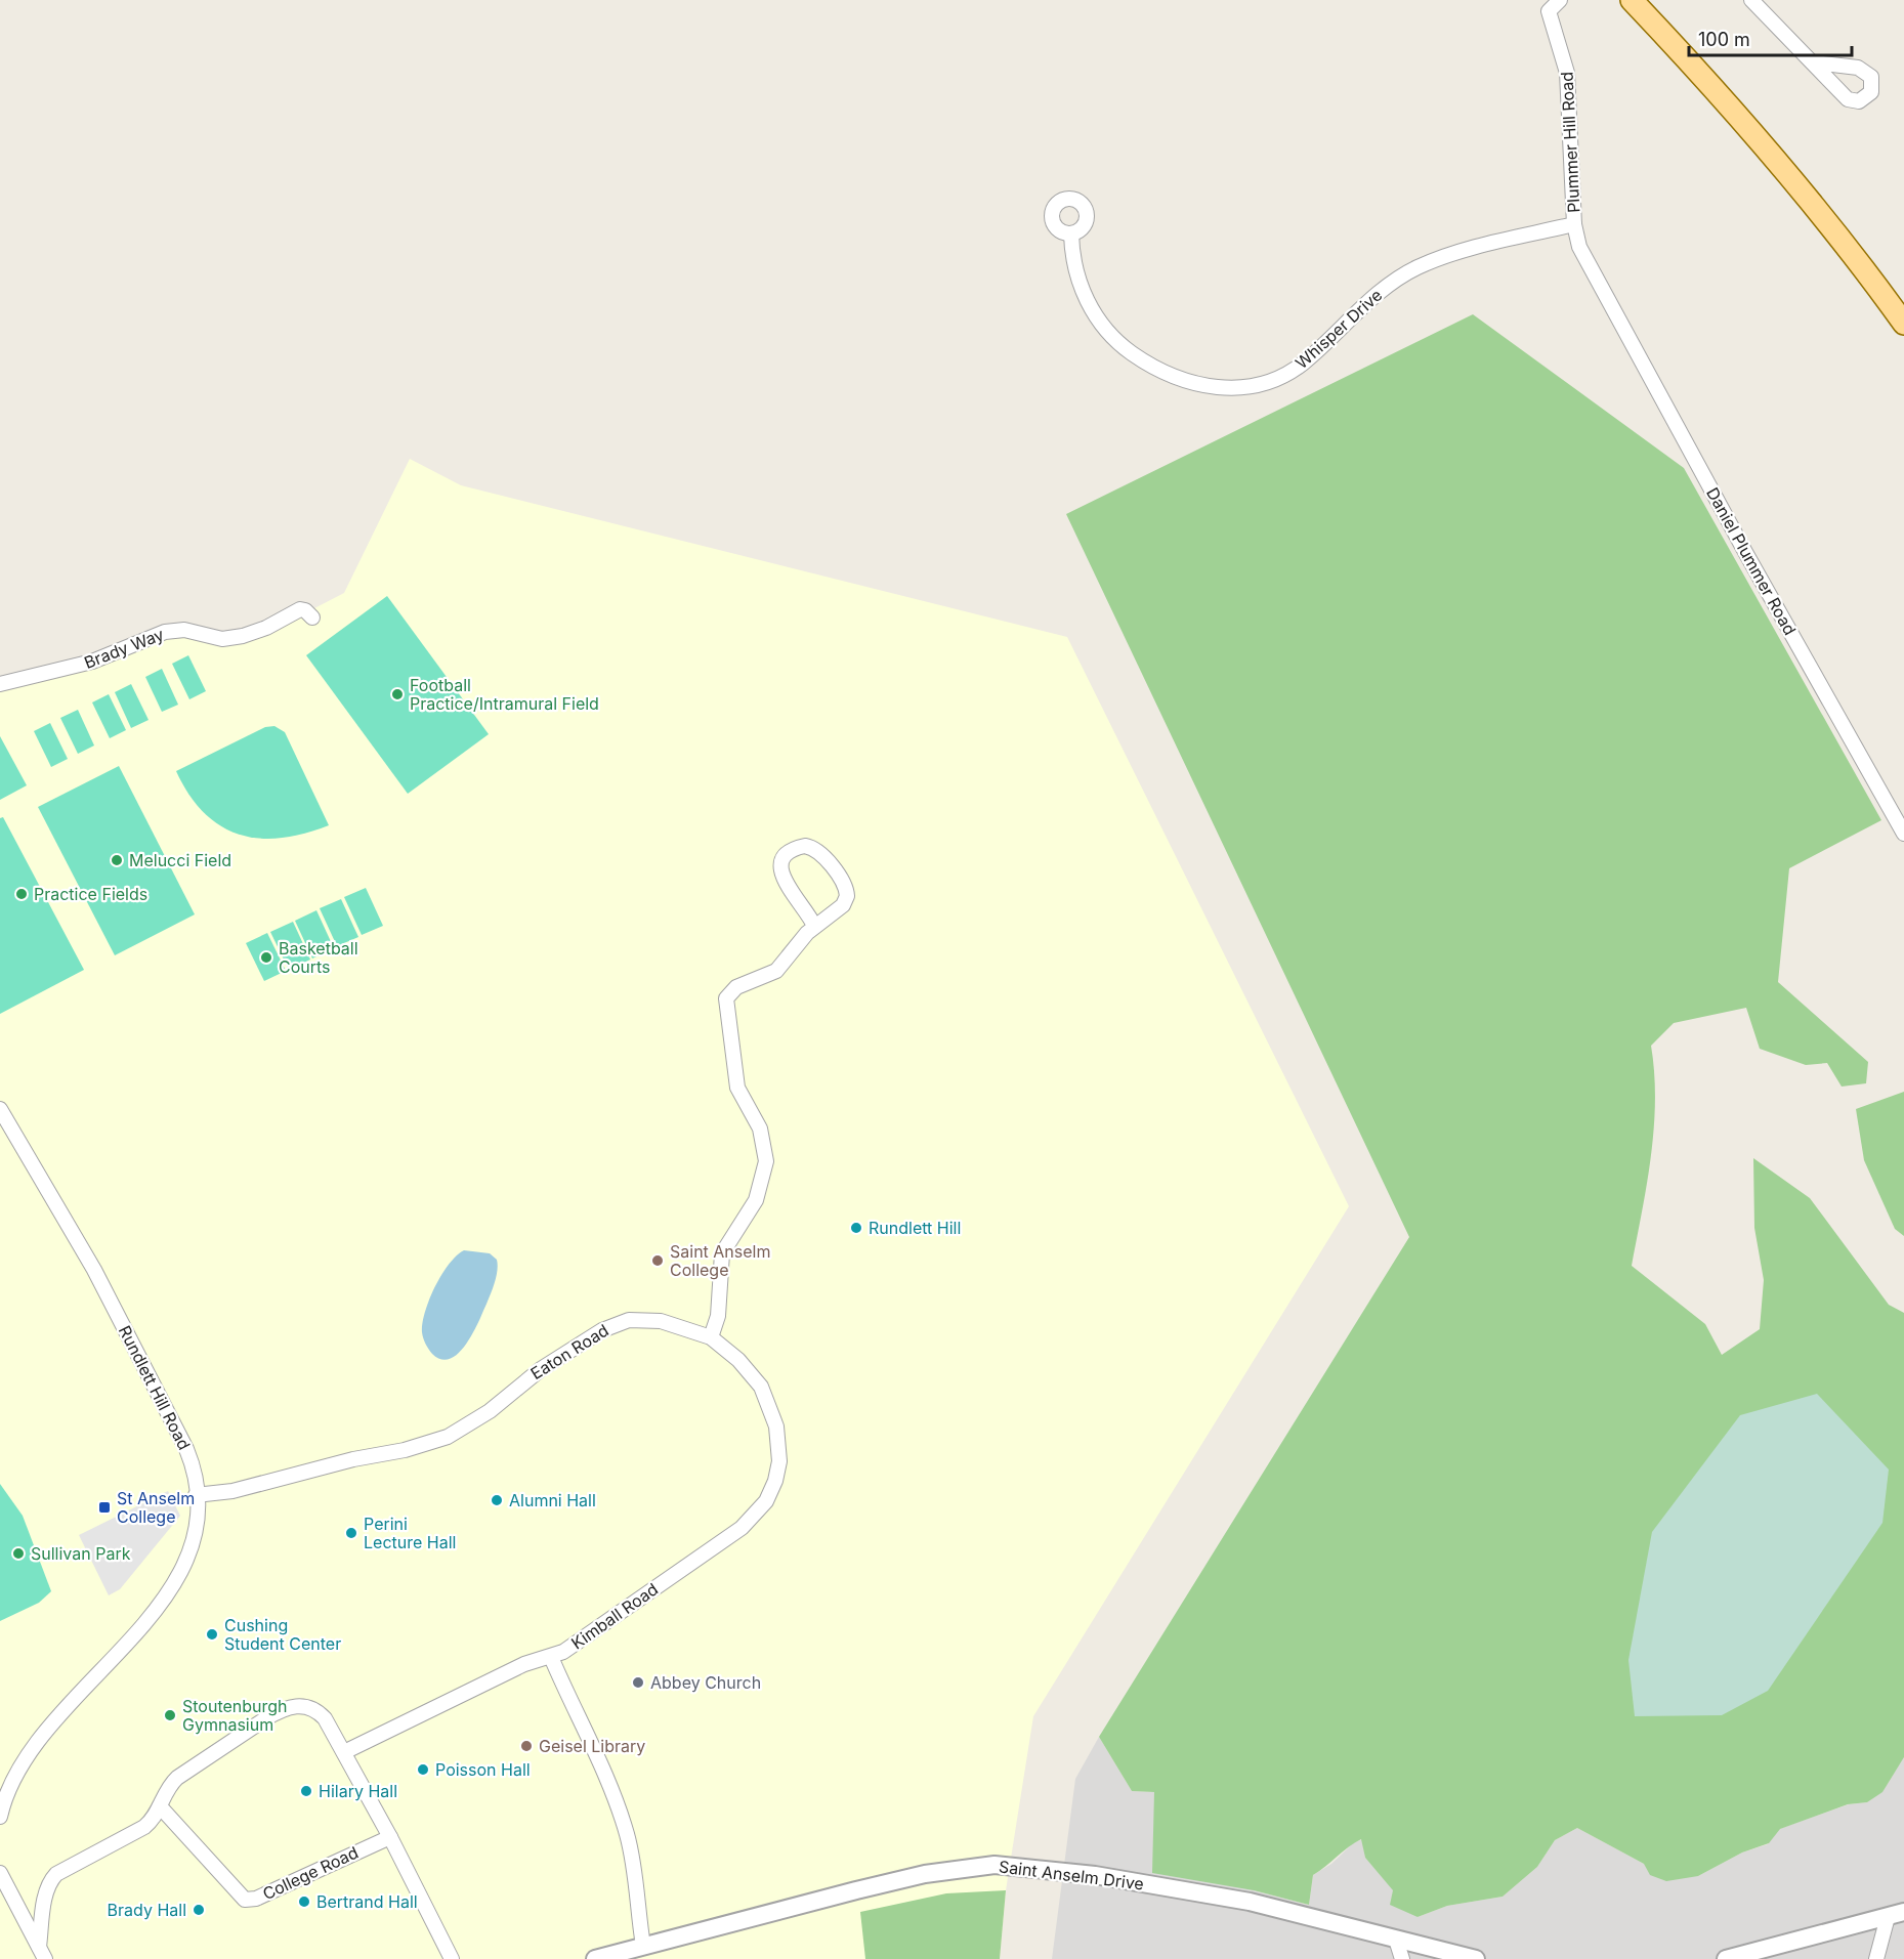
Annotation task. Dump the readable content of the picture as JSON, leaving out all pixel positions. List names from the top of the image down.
{
  "streets": {
    "street": [
      "Plummer Hill Road",
      "Whisper Drive",
      "Daniel Plummer Road",
      "Brady Way",
      "Eaton Road",
      "Rundlett Hill Road",
      "Kimball Road",
      "College Road",
      "Saint Anselm Drive"
    ]
  },
  "crossings": [
    ["Plummer Hill Road", "Whisper Drive"],
    ["Plummer Hill Road", "Daniel Plummer Road"],
    ["Eaton Road", "Rundlett Hill Road"],
    ["Eaton Road", "Kimball Road"],
    ["Kimball Road", "Saint Anselm Drive"]
  ],
  "places": {
    "other": [
      "Football Practice/Intramural Field",
      "Melucci Field",
      "Practice Fields",
      "Basketball Courts",
      "Rundlett Hill",
      "Saint Anselm College",
      "Alumni Hall",
      "Perini Lecture Hall",
      "Sullivan Park",
      "Cushing Student Center",
      "Abbey Church",
      "Stoutenburgh Gymnasium",
      "Geisel Library",
      "Poisson Hall",
      "Hilary Hall",
      "Bertrand Hall",
      "Brady Hall"
    ],
    "transit": ["St Anselm College"]
  },
  "scale_bar": "100 m"
}
